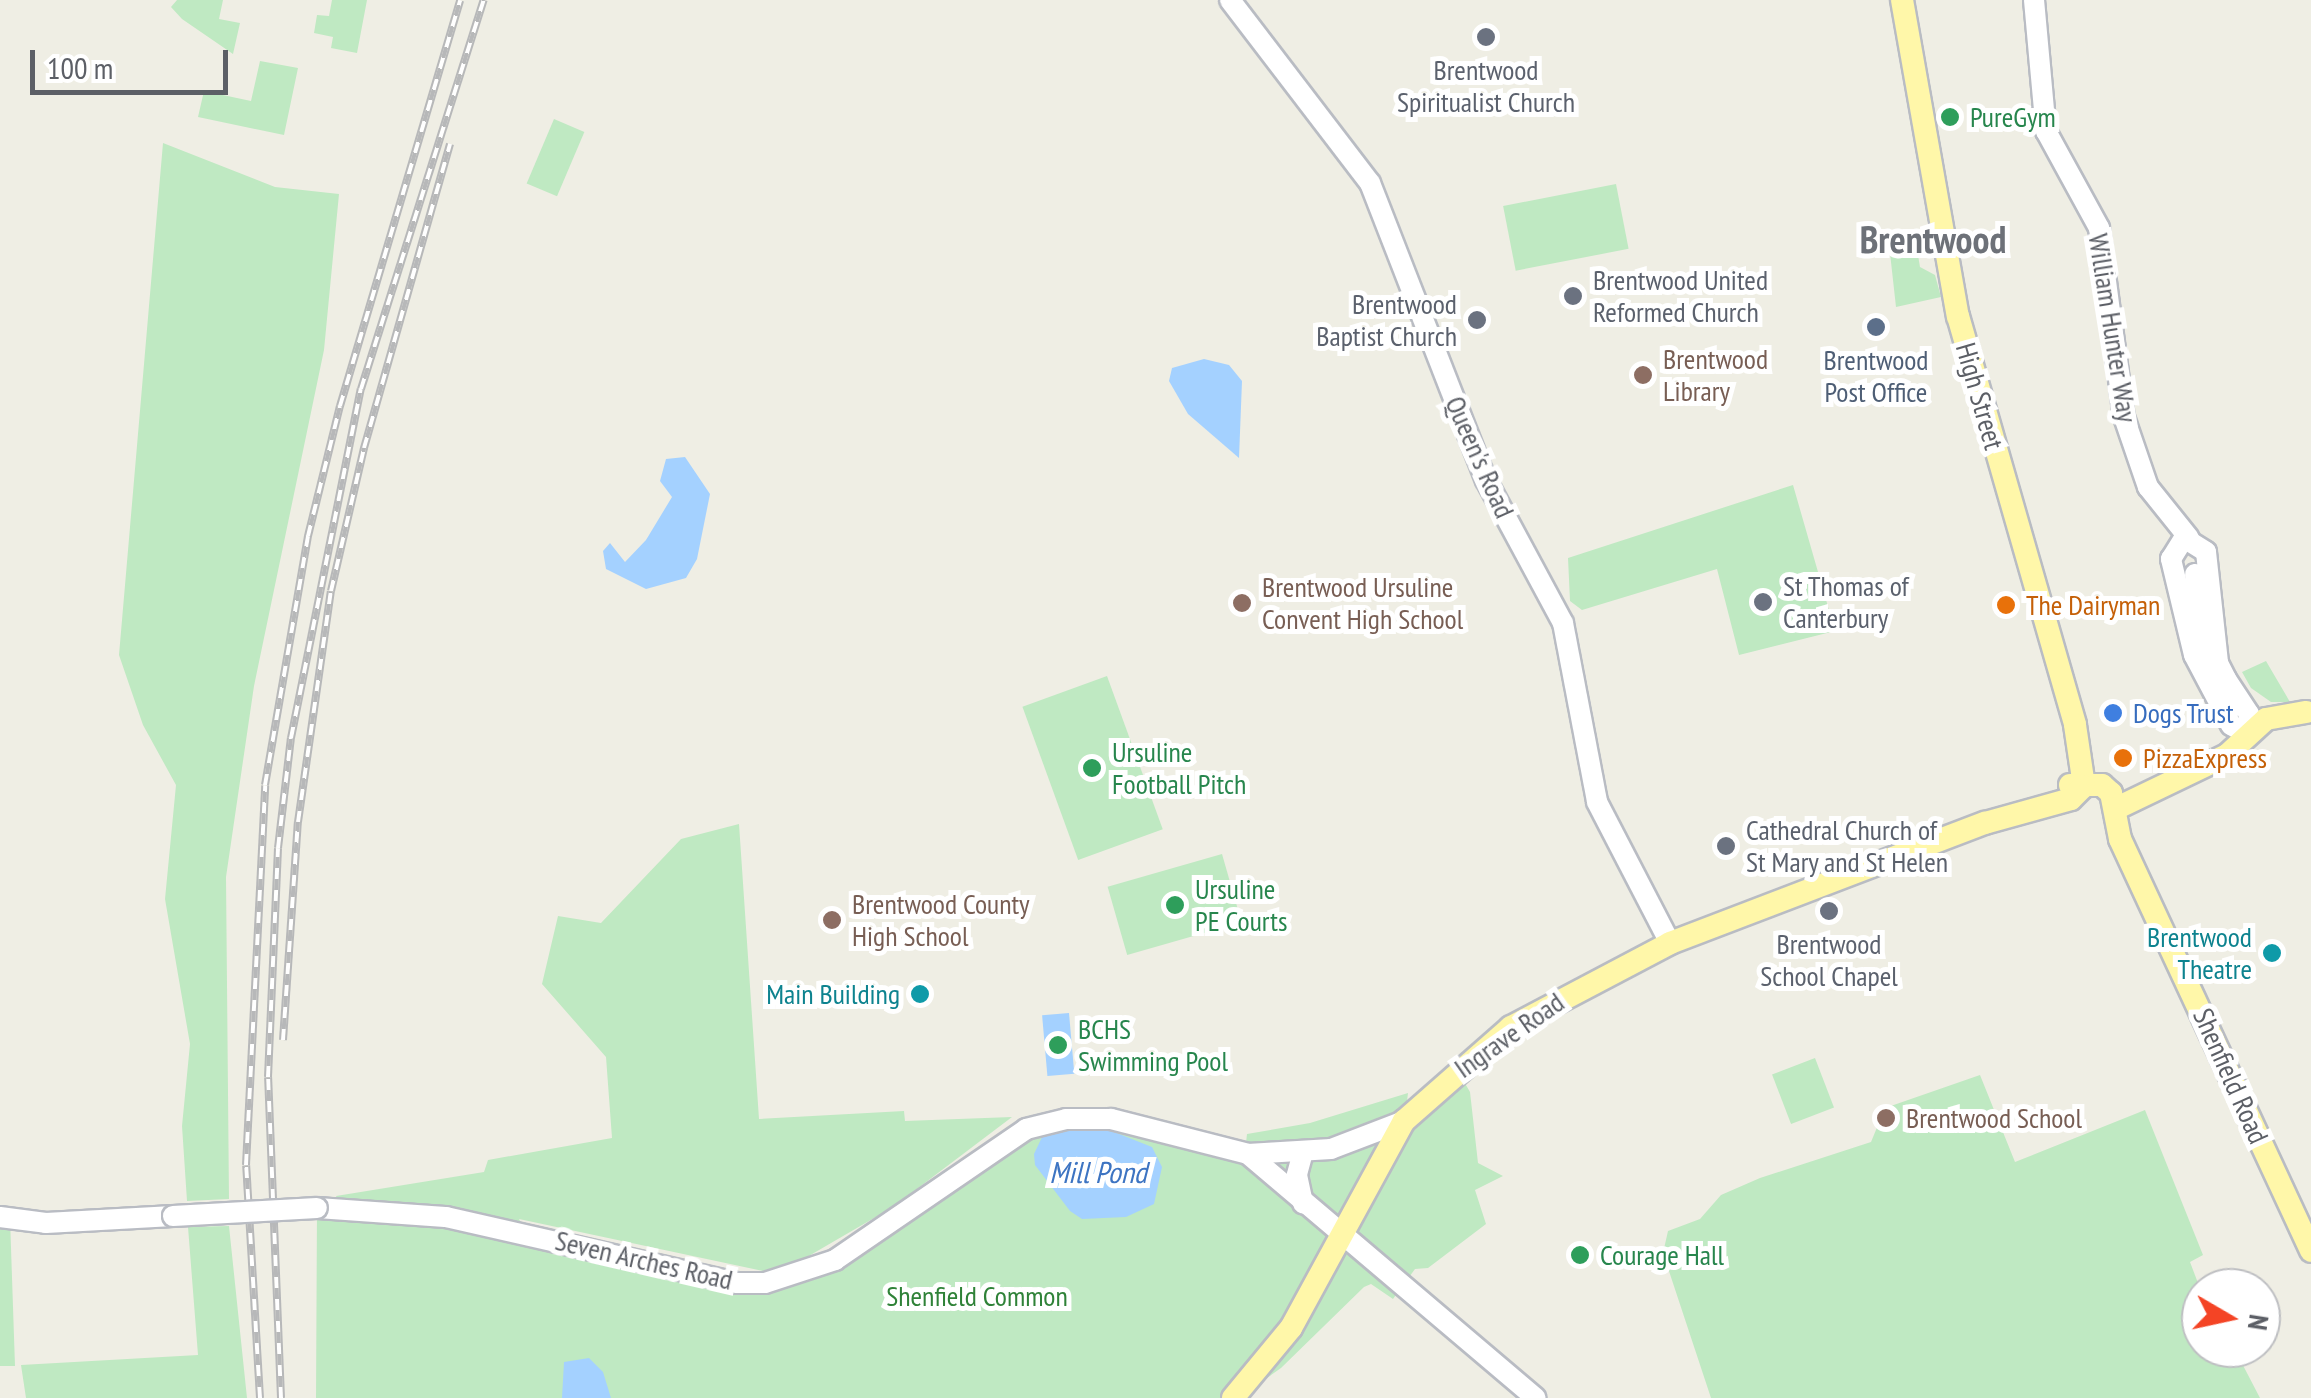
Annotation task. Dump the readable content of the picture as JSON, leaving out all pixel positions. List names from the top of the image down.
{
  "streets": {
    "main road": ["High Street", "Ingrave Road", "Shenfield Road"],
    "street": ["William Hunter Way", "Queen's Road", "Seven Arches Road"]
  },
  "crossings": [
    ["High Street", "Ingrave Road"],
    ["Queen's Road", "Ingrave Road"],
    ["Ingrave Road", "Seven Arches Road"]
  ],
  "districts": ["Brentwood"],
  "water": ["Mill Pond"],
  "parks": ["Shenfield Common"],
  "places": [
    "Brentwood Spiritualist Church",
    "PureGym",
    "Brentwood United Reformed Church",
    "Brentwood Baptist Church",
    "Brentwood Post Office",
    "Brentwood Library",
    "St Thomas of Canterbury",
    "Brentwood Ursuline Convent High School",
    "The Dairyman",
    "Dogs Trust",
    "PizzaExpress",
    "Ursuline Football Pitch",
    "Cathedral Church of St Mary and St Helen",
    "Ursuline PE Courts",
    "Brentwood School Chapel",
    "Brentwood County High School",
    "Brentwood Theatre",
    "Main Building",
    "BCHS Swimming Pool",
    "Brentwood School",
    "Courage Hall"
  ],
  "scale_bar": "100 m",
  "north": "right"
}
